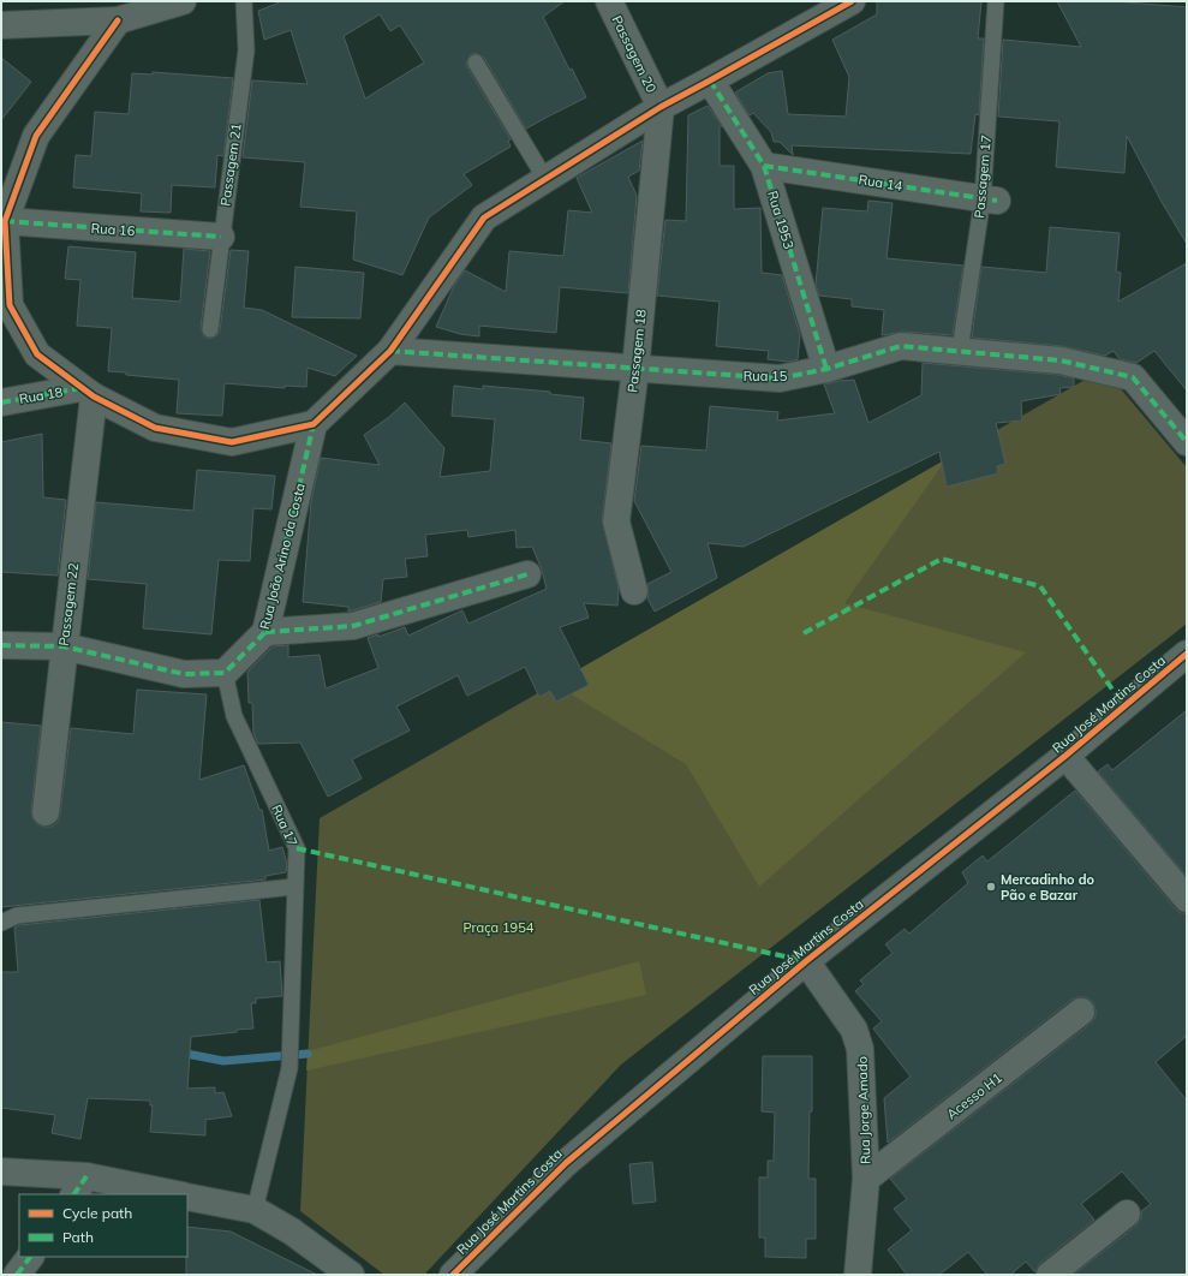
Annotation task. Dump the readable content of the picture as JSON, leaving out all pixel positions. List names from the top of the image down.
{
  "streets": {
    "street": [
      "Passagem 20",
      "Rua 14",
      "Rua 1953",
      "Rua 16",
      "Passagem 18",
      "Rua 15",
      "Rua 18",
      "Rua João Arino da Costa",
      "Passagem 22",
      "Rua José Martins Costa",
      "Acesso H1",
      "Rua Jorge Amado"
    ],
    "lane": ["Passagem 21", "Passagem 17", "Rua 17"]
  },
  "crossings": [
    ["Passagem 20", "Passagem 18"],
    ["Passagem 21", "Rua 16"],
    ["Passagem 17", "Rua 14"],
    ["Passagem 17", "Rua 15"],
    ["Rua 14", "Rua 1953"],
    ["Rua 1953", "Rua 15"],
    ["Passagem 18", "Rua 15"],
    ["Rua 18", "Passagem 22"],
    ["Rua João Arino da Costa", "Rua 17"],
    ["Rua José Martins Costa", "Rua Jorge Amado"],
    ["Acesso H1", "Rua Jorge Amado"]
  ],
  "parks": ["Praça 1954"],
  "places": ["Mercadinho do Pão e Bazar"],
  "legend": ["Cycle path", "Path"]
}
